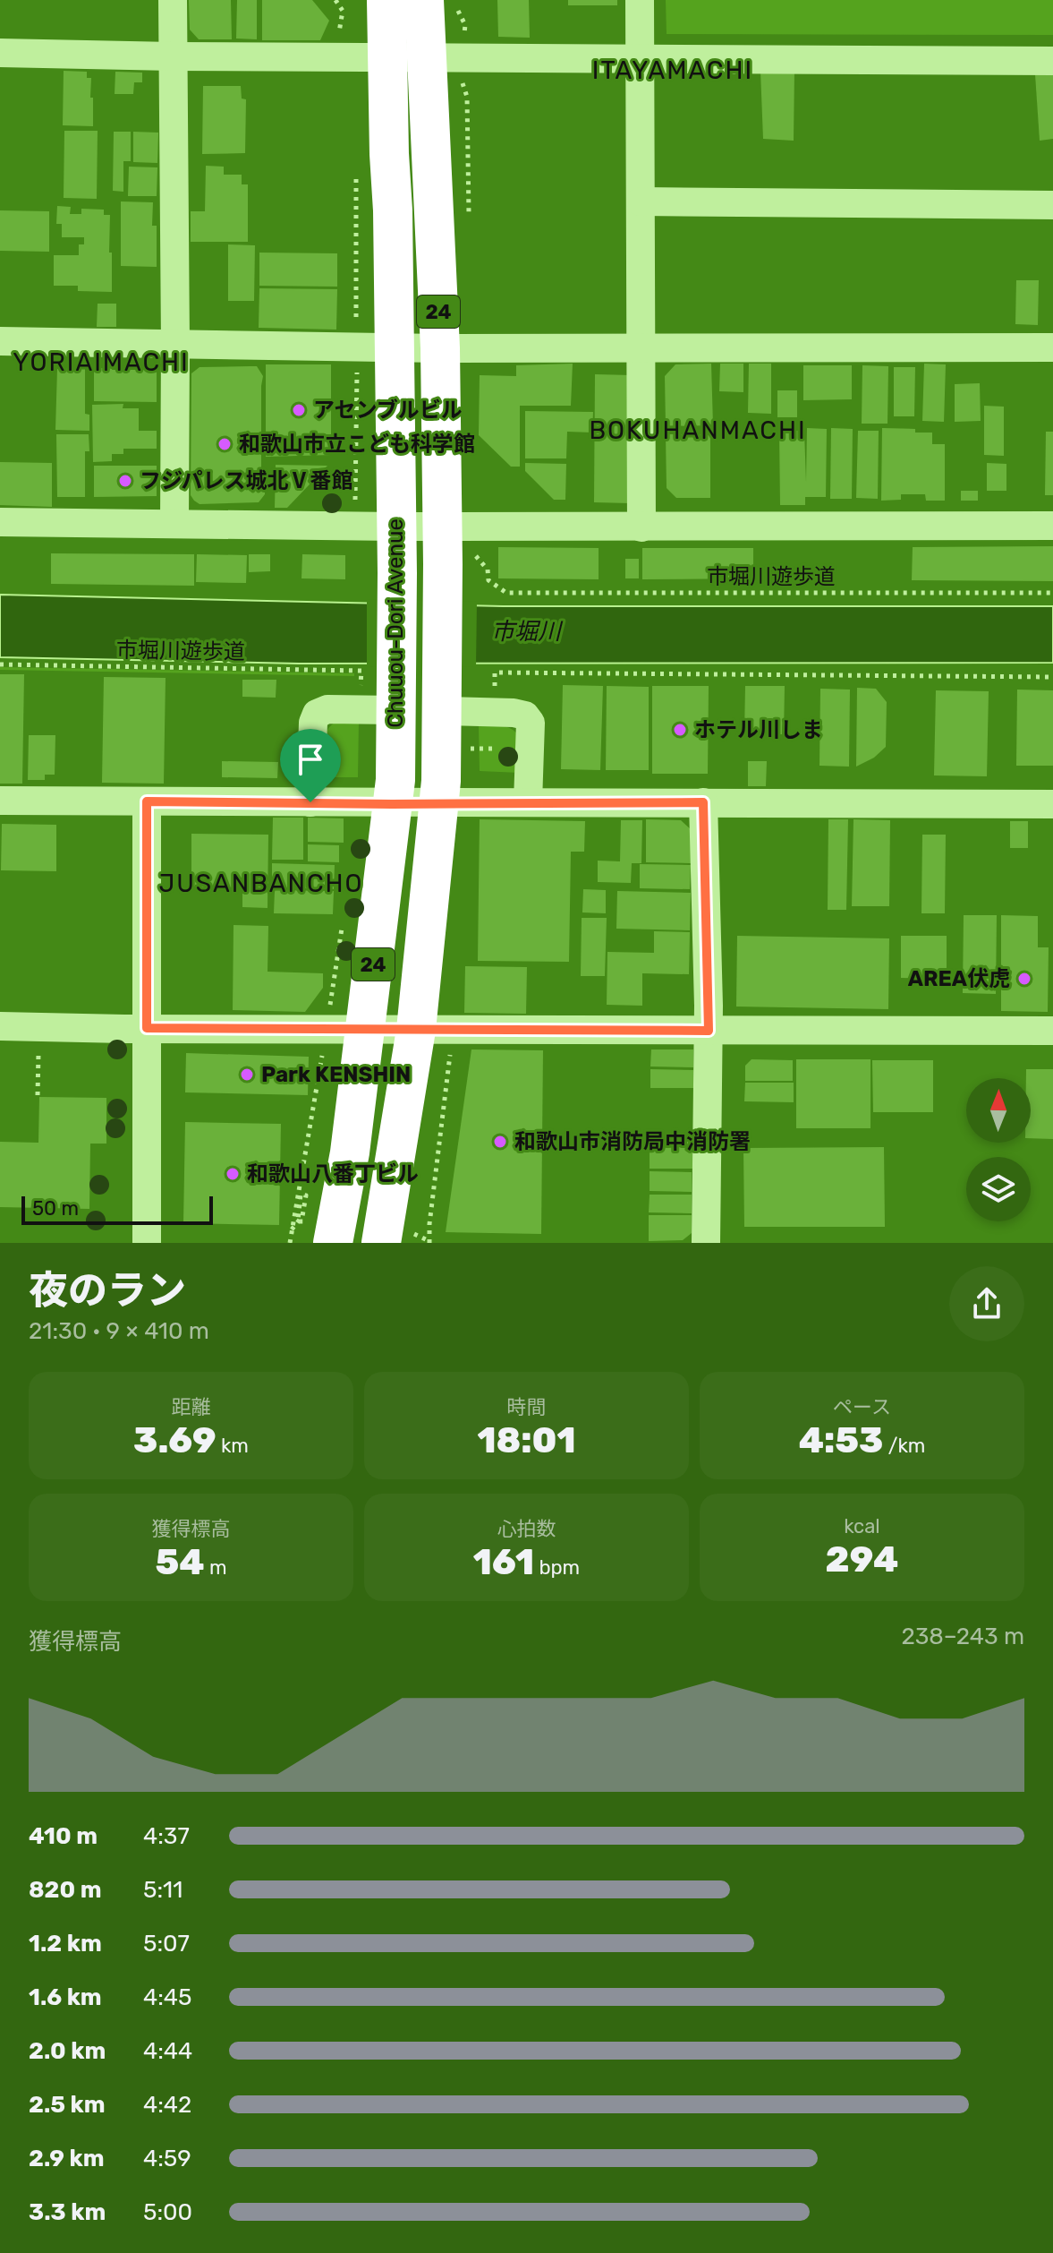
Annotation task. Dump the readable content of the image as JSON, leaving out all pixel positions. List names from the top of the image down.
{
  "streets": {
    "highway": ["24", "Chuuou-Dori Avenue"],
    "path": ["市堀川遊歩道"]
  },
  "crossings": [
    ["24", "市堀川遊歩道"],
    ["24", "Chuuou-Dori Avenue"],
    ["市堀川遊歩道", "Chuuou-Dori Avenue"]
  ],
  "districts": [
    "ITAYAMACHI",
    "YORIAIMACHI",
    "BOKUHANMACHI",
    "JUSANBANCHO"
  ],
  "water": ["市堀川"],
  "places": [
    "アセンブルビル",
    "和歌山市立こども科学館",
    "フジパレス城北Ⅴ番館",
    "ホテル川しま",
    "AREA伏虎",
    "Park KENSHIN",
    "和歌山市消防局中消防署",
    "和歌山八番丁ビル"
  ],
  "scale_bar": "50 m",
  "north": "top",
  "page": {
    "scale": "50 m",
    "heading": ["夜のラン", "21:30 · 9 × 410 m"],
    "stats": [
      ["距離", "3.69 km"],
      ["時間", "18:01"],
      ["ペース", "4:53 /km"],
      ["獲得標高", "54 m"],
      ["心拍数", "161 bpm"],
      ["kcal", "294"]
    ],
    "chart": ["獲得標高", "238–243 m"],
    "list": [
      {
        "name": "410 m",
        "note": "4:37"
      },
      {
        "name": "820 m",
        "note": "5:11"
      },
      {
        "name": "1.2 km",
        "note": "5:07"
      },
      {
        "name": "1.6 km",
        "note": "4:45"
      },
      {
        "name": "2.0 km",
        "note": "4:44"
      },
      {
        "name": "2.5 km",
        "note": "4:42"
      },
      {
        "name": "2.9 km",
        "note": "4:59"
      },
      {
        "name": "3.3 km",
        "note": "5:00"
      }
    ]
  }
}
